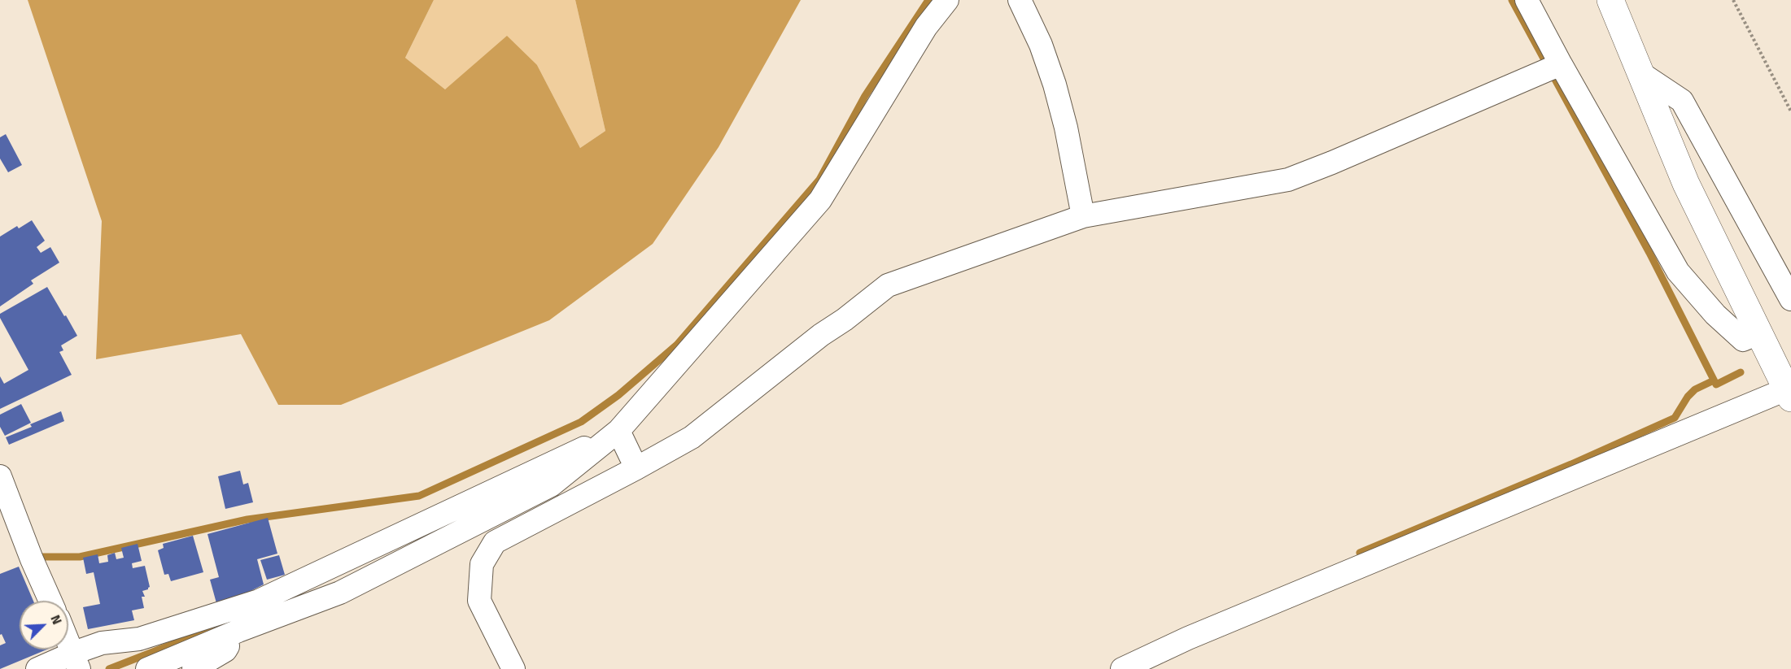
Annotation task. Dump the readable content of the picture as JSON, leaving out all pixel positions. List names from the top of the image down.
{
  "north": "top right"
}
